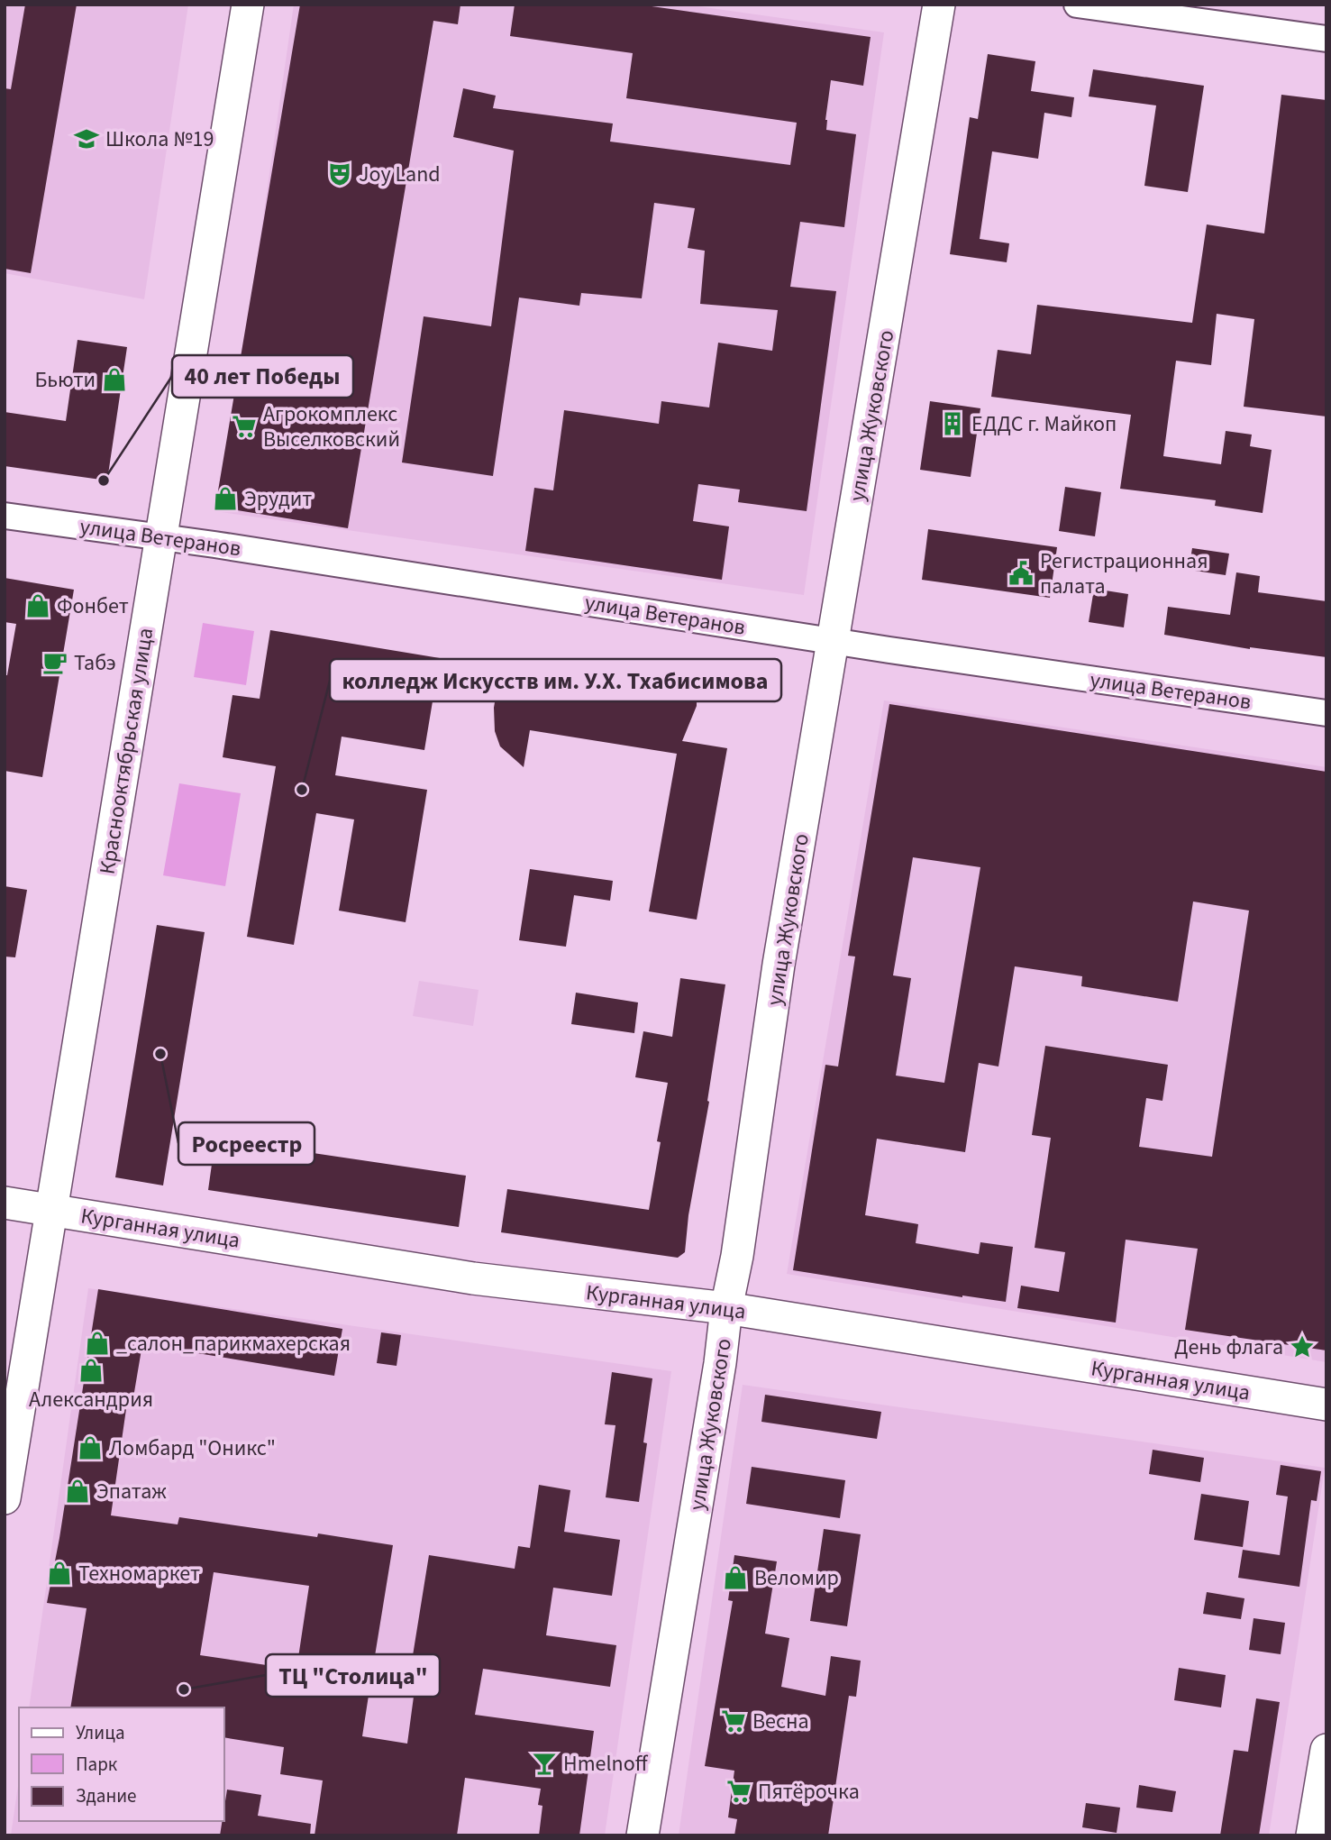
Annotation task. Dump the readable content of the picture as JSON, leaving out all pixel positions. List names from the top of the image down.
{
  "streets": {
    "street": [
      "улица Жуковского",
      "улица Ветеранов",
      "Краснооктябрьская улица",
      "Курганная улица"
    ]
  },
  "crossings": [
    ["улица Жуковского", "улица Ветеранов"],
    ["улица Жуковского", "Курганная улица"],
    ["улица Ветеранов", "Краснооктябрьская улица"],
    ["Краснооктябрьская улица", "Курганная улица"]
  ],
  "places": {
    "school or university": ["Школа №19"],
    "theatre": ["Joy Land"],
    "shop": [
      "Бьюти",
      "Эрудит",
      "Фонбет",
      "_салон_парикмахерская",
      "Александрия",
      "Ломбард \"Оникс\"",
      "Эпатаж",
      "Техномаркет",
      "Веломир"
    ],
    "building": ["ЕДДС г. Майкоп"],
    "supermarket": ["Агрокомплекс Выселковский", "Весна", "Пятёрочка"],
    "other": [
      "40 лет Победы",
      "колледж Искусств им. У.Х. Тхабисимова",
      "Росреестр",
      "ТЦ \"Столица\""
    ],
    "public building": ["Регистрационная палата"],
    "cafe": ["Табэ"],
    "place": ["День флага"],
    "bar": ["Hmelnoff"]
  },
  "legend": ["Улица", "Парк", "Здание"]
}
